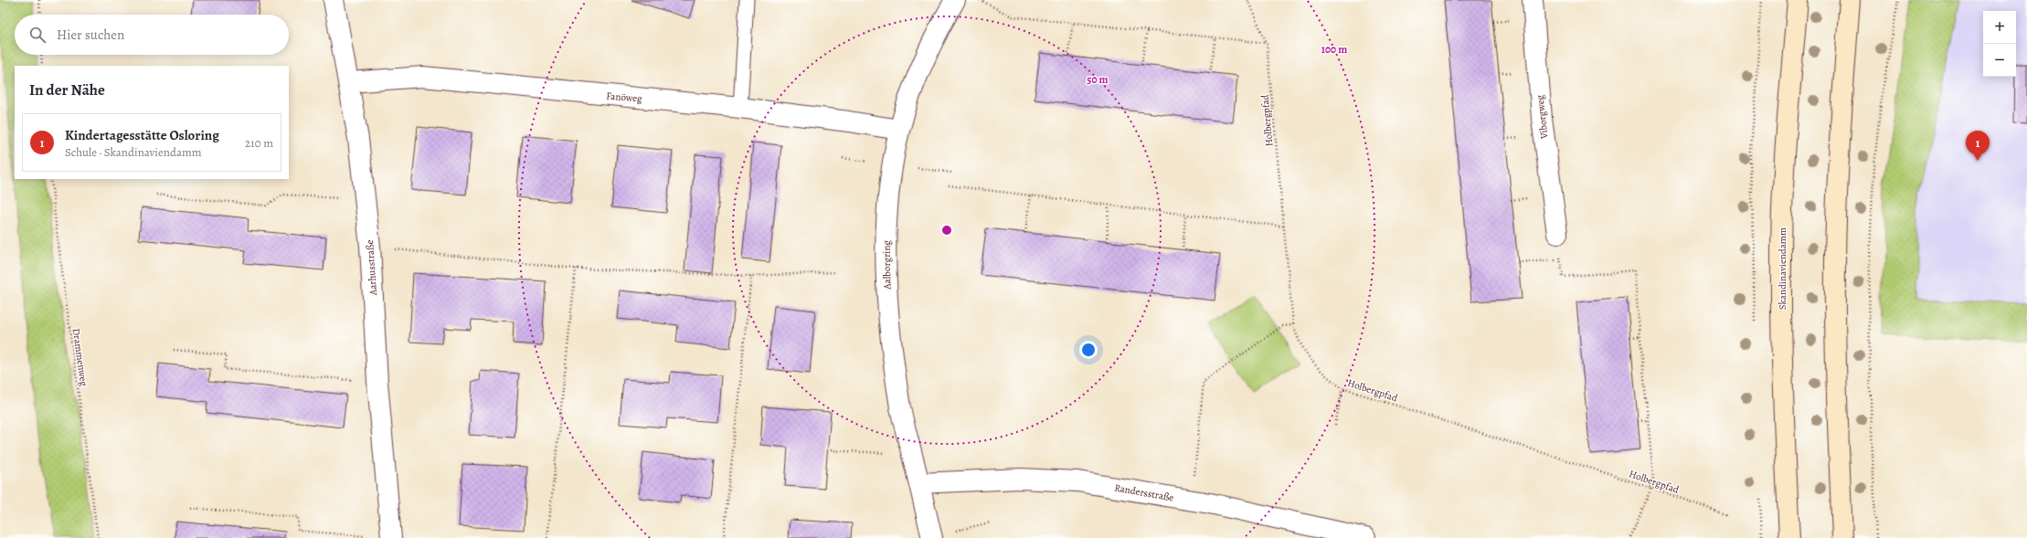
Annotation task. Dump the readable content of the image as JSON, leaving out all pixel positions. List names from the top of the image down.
{
  "streets": {
    "main road": ["Skandinaviendamm"],
    "street": [
      "Fanöweg",
      "Viborgweg",
      "Aalborgring",
      "Aarhusstraße",
      "Randersstraße"
    ],
    "path": ["Holbergpfad", "Drammenweg"]
  },
  "crossings": [
    ["Fanöweg", "Aalborgring"],
    ["Fanöweg", "Aarhusstraße"],
    ["Aalborgring", "Randersstraße"]
  ],
  "page": {
    "map_buttons": ["+", "−"],
    "search": "Hier suchen",
    "heading": "In der Nähe",
    "list": [
      {
        "mark": "1",
        "name": "Kindertagesstätte Osloring",
        "note": "Schule · Skandinaviendamm",
        "value": "210 m"
      }
    ],
    "pins": "1"
  },
  "rings": ["100 m", "50 m"]
}
